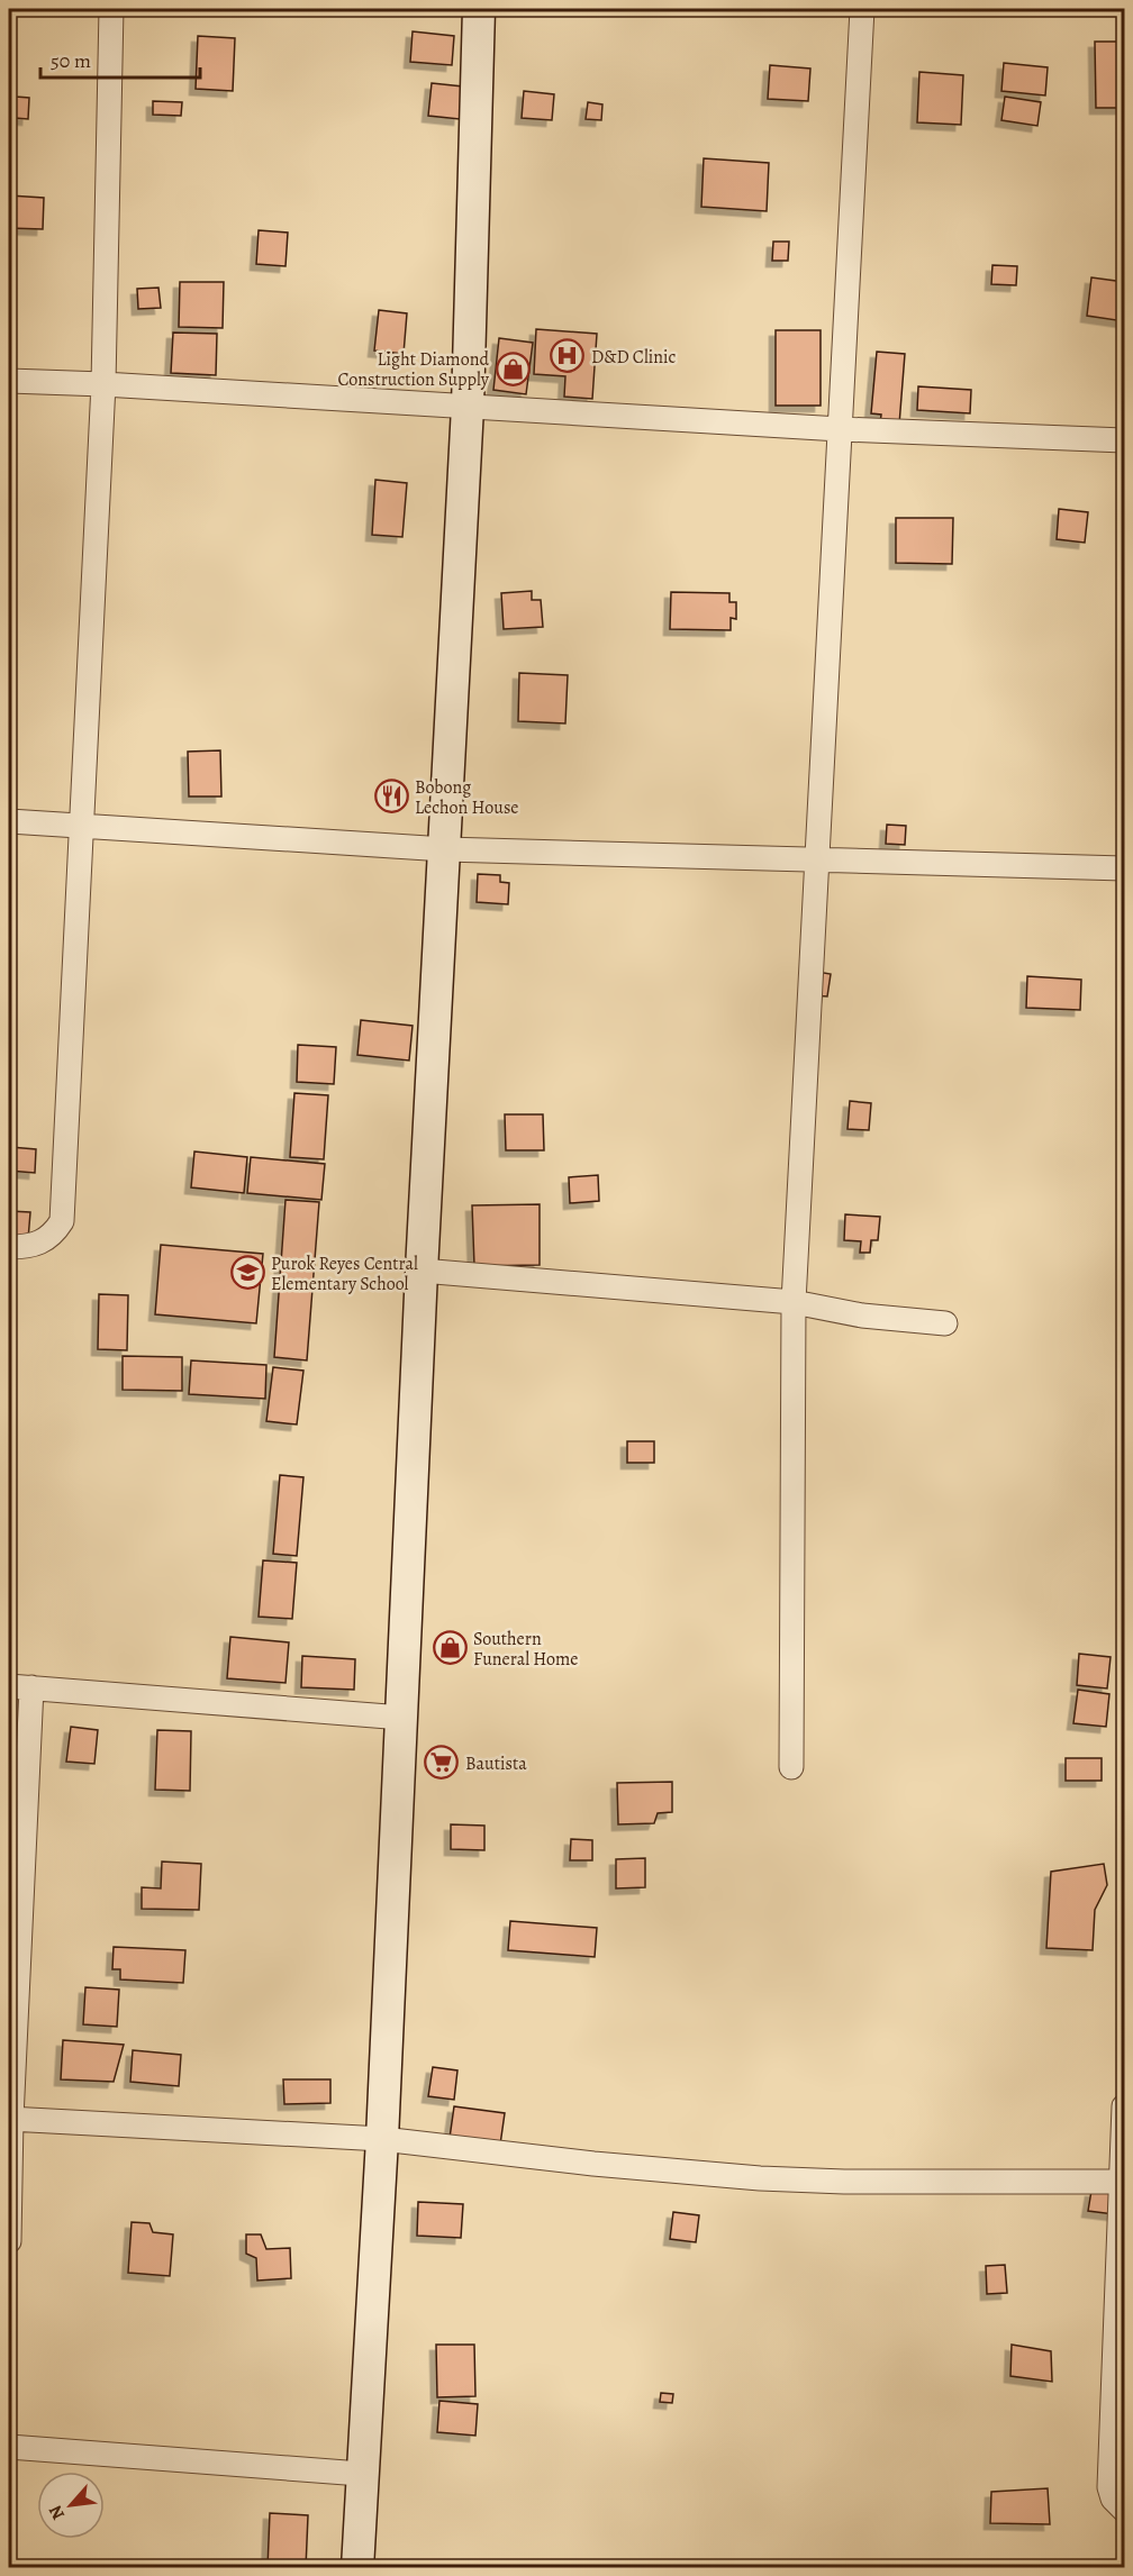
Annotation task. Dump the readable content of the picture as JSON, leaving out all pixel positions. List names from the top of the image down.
{
  "places": {
    "hospital": ["D&D Clinic"],
    "shop": ["Light Diamond Construction Supply", "Southern Funeral Home"],
    "restaurant": ["Bobong Lechon House"],
    "school or university": ["Purok Reyes Central Elementary School"],
    "supermarket": ["Bautista"]
  },
  "scale_bar": "50 m",
  "north": "bottom left"
}
